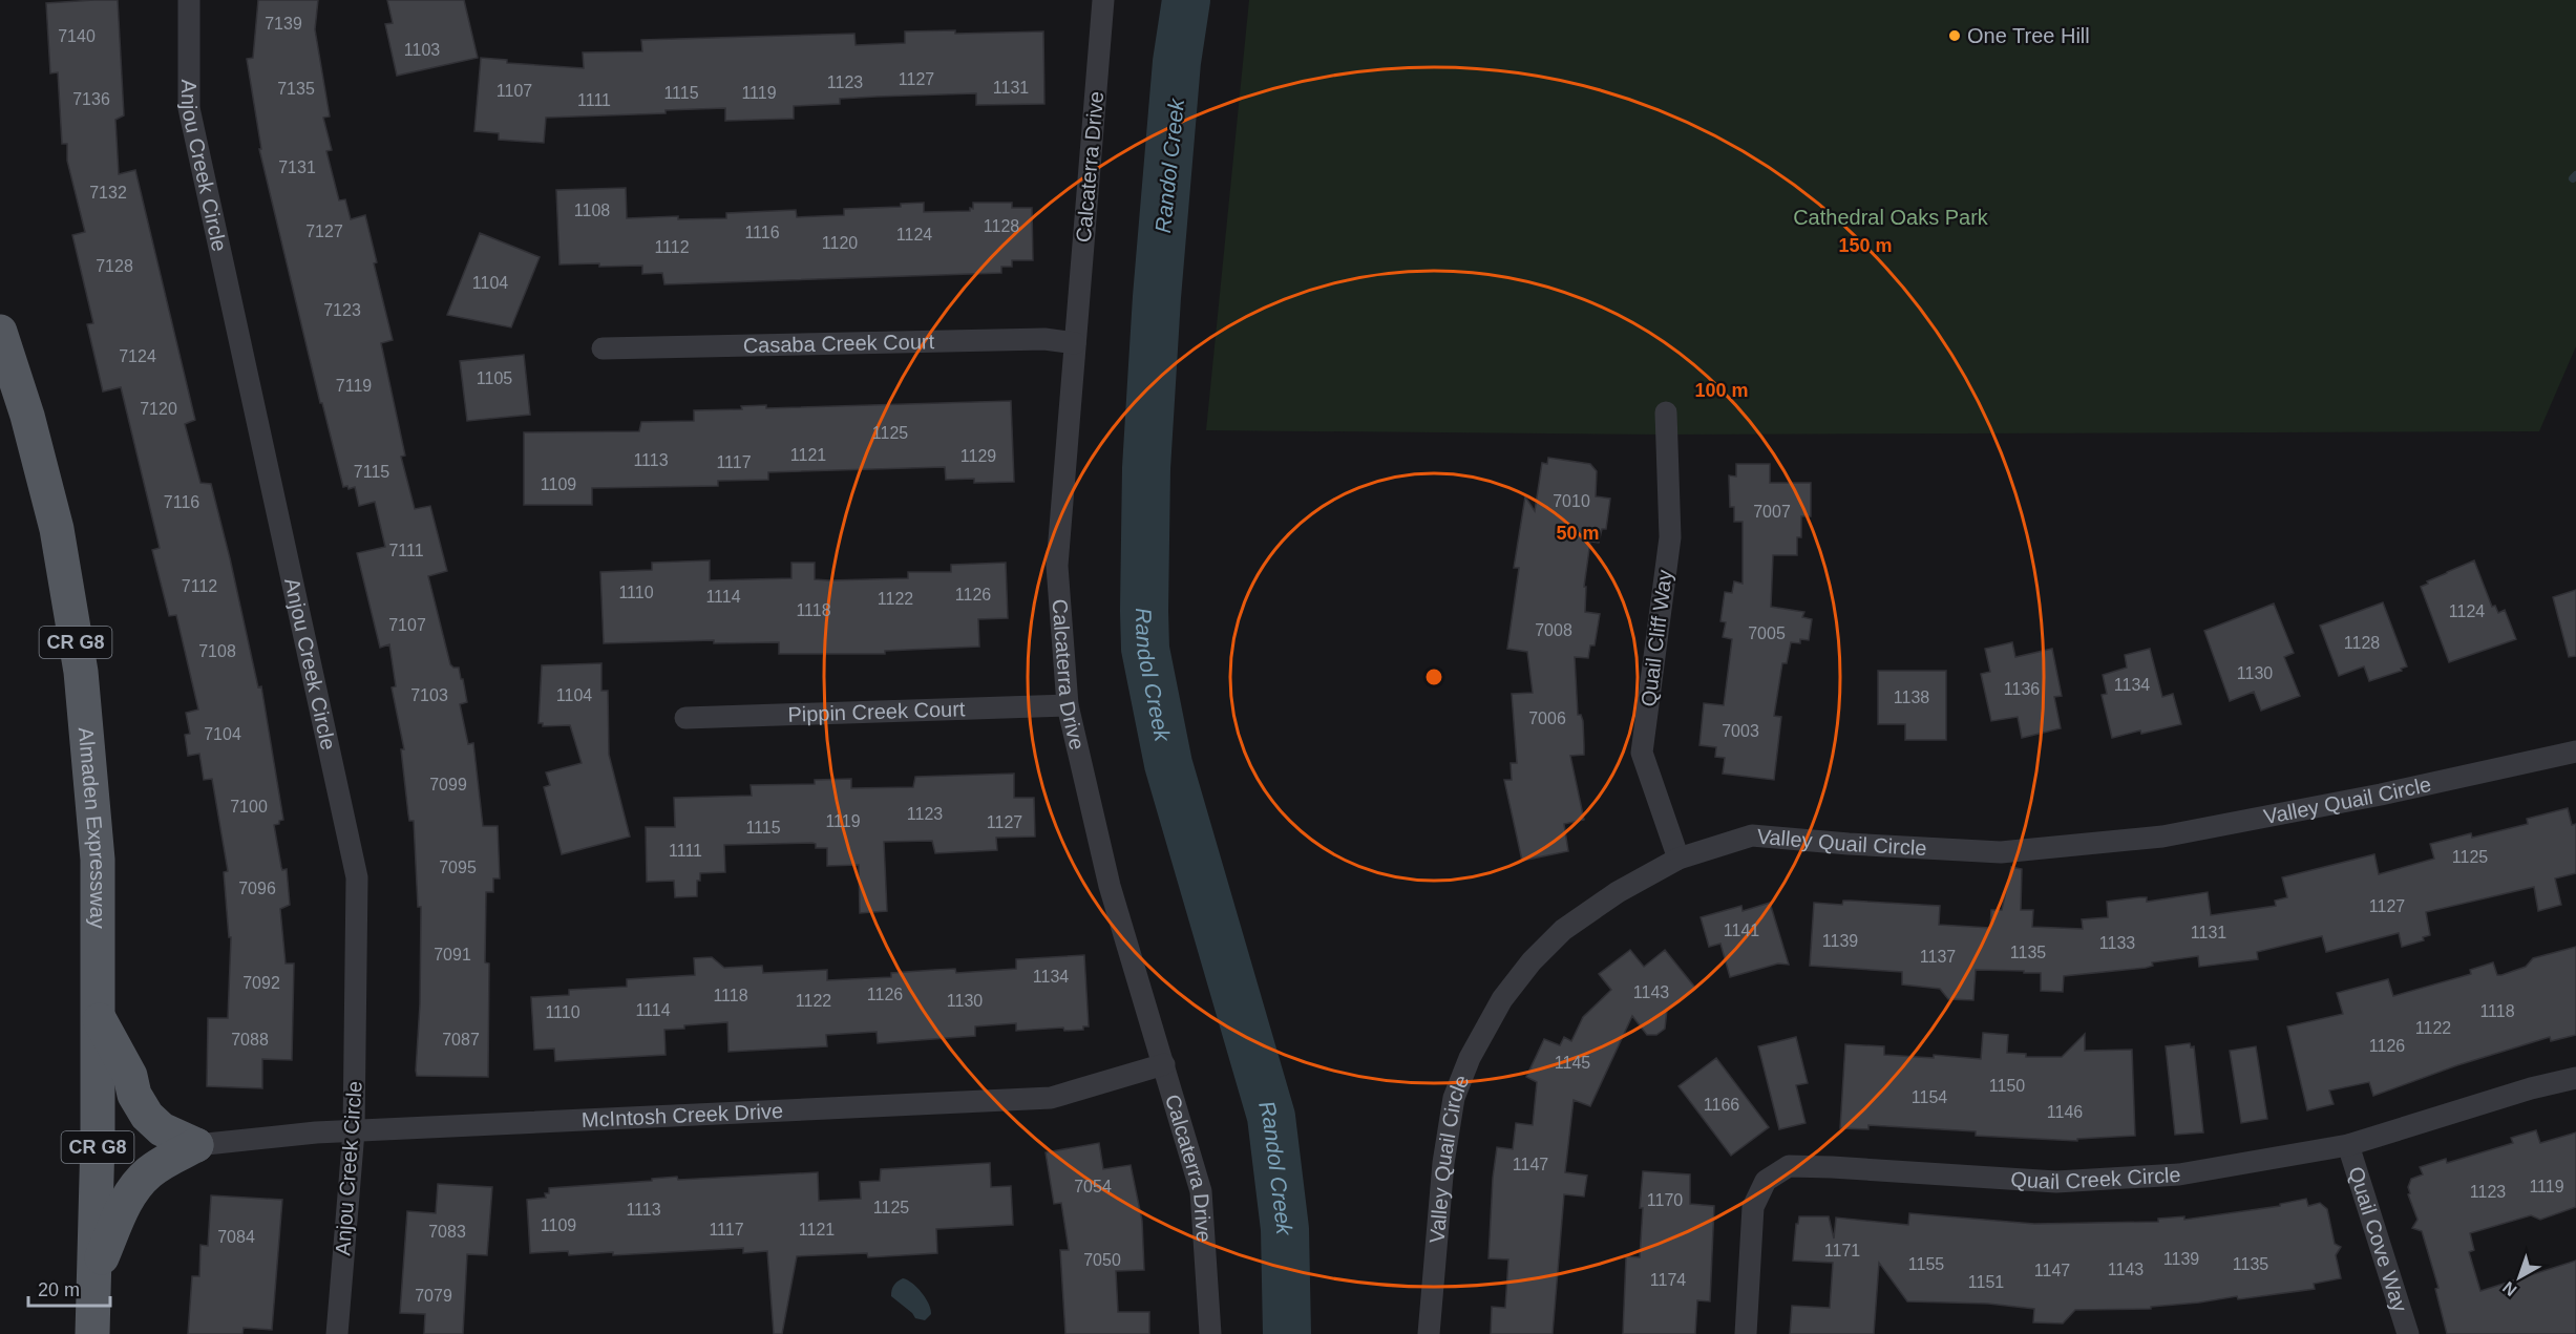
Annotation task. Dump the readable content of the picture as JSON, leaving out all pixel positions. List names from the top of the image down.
{
  "streets": {
    "main road": ["CR G8", "Almaden Expressway"],
    "street": [
      "Anjou Creek Circle",
      "Calcaterra Drive",
      "Casaba Creek Court",
      "Quail Cliff Way",
      "Pippin Creek Court",
      "Valley Quail Circle",
      "McIntosh Creek Drive",
      "Quail Creek Circle",
      "Quail Cove Way"
    ]
  },
  "crossings": [
    ["Anjou Creek Circle", "McIntosh Creek Drive"],
    ["Calcaterra Drive", "Casaba Creek Court"],
    ["Calcaterra Drive", "Pippin Creek Court"],
    ["Calcaterra Drive", "McIntosh Creek Drive"],
    ["Quail Cliff Way", "Valley Quail Circle"],
    ["Quail Creek Circle", "Quail Cove Way"]
  ],
  "water": ["Randol Creek"],
  "parks": ["Cathedral Oaks Park"],
  "places": ["One Tree Hill"],
  "house_numbers": [
    "7139",
    "7140",
    "1103",
    "1127",
    "1123",
    "1131",
    "7135",
    "1107",
    "1115",
    "1119",
    "7136",
    "1111",
    "7131",
    "7132",
    "1108",
    "1128",
    "7127",
    "1116",
    "1124",
    "1120",
    "1112",
    "7128",
    "1104",
    "7123",
    "7124",
    "1105",
    "7119",
    "7120",
    "1125",
    "1121",
    "1129",
    "1113",
    "1117",
    "7115",
    "1109",
    "7010",
    "7116",
    "7007",
    "7111",
    "7112",
    "1110",
    "1126",
    "1114",
    "1122",
    "1118",
    "1124",
    "7107",
    "7008",
    "7005",
    "1128",
    "7108",
    "1130",
    "1134",
    "1136",
    "7103",
    "1104",
    "1138",
    "7006",
    "7003",
    "7104",
    "7099",
    "7100",
    "1123",
    "1119",
    "1127",
    "1115",
    "1111",
    "1125",
    "7095",
    "7096",
    "1127",
    "1141",
    "1131",
    "1139",
    "1133",
    "1135",
    "7091",
    "1137",
    "1134",
    "7092",
    "1143",
    "1126",
    "1118",
    "1122",
    "1130",
    "1114",
    "1118",
    "1110",
    "1122",
    "7088",
    "7087",
    "1126",
    "1145",
    "1150",
    "1154",
    "1166",
    "1146",
    "1147",
    "7054",
    "1119",
    "1123",
    "1170",
    "1125",
    "1113",
    "1109",
    "1117",
    "1121",
    "7083",
    "7084",
    "1171",
    "1139",
    "7050",
    "1155",
    "1135",
    "1143",
    "1147",
    "1174",
    "1151",
    "7079"
  ],
  "scale_bar": "20 m",
  "north": "bottom left",
  "rings": ["150 m", "100 m", "50 m"]
}
